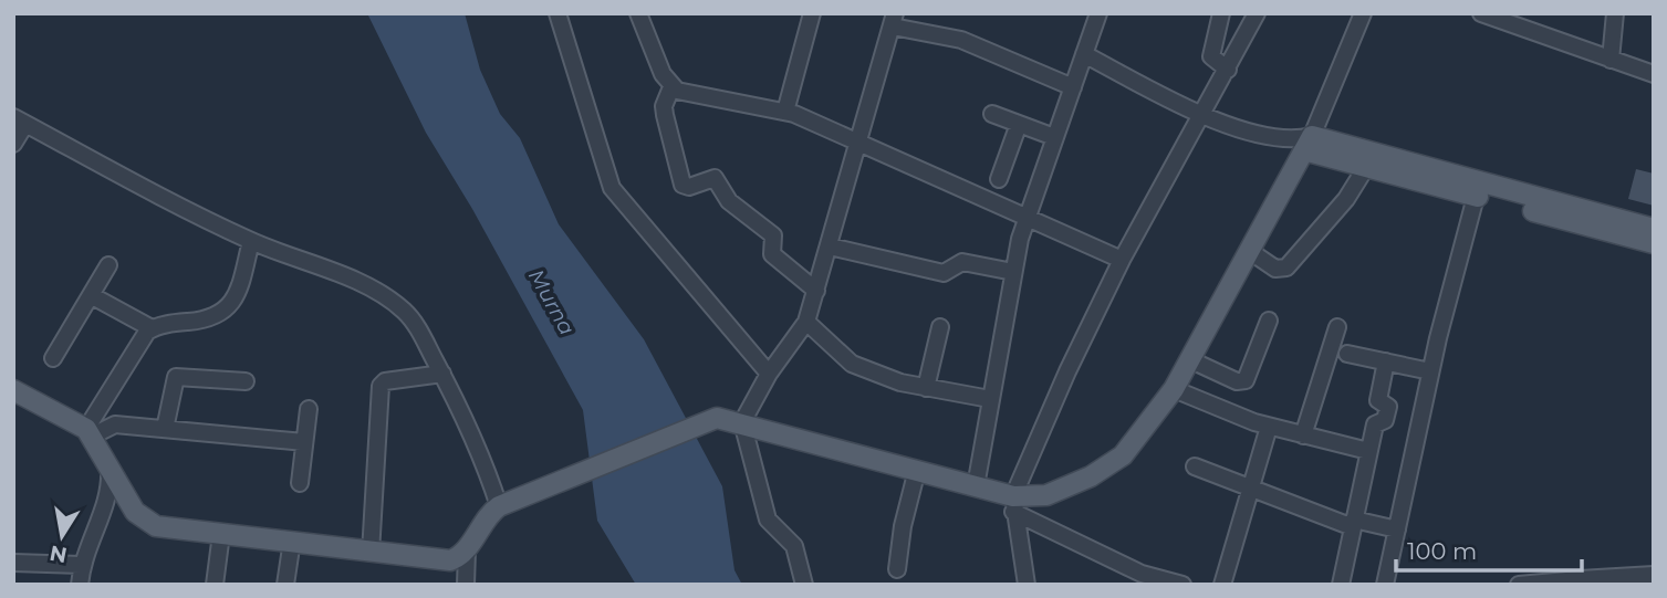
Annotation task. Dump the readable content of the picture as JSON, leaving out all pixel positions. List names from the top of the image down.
{
  "water": ["Murna"],
  "scale_bar": "100 m",
  "north": "bottom"
}
